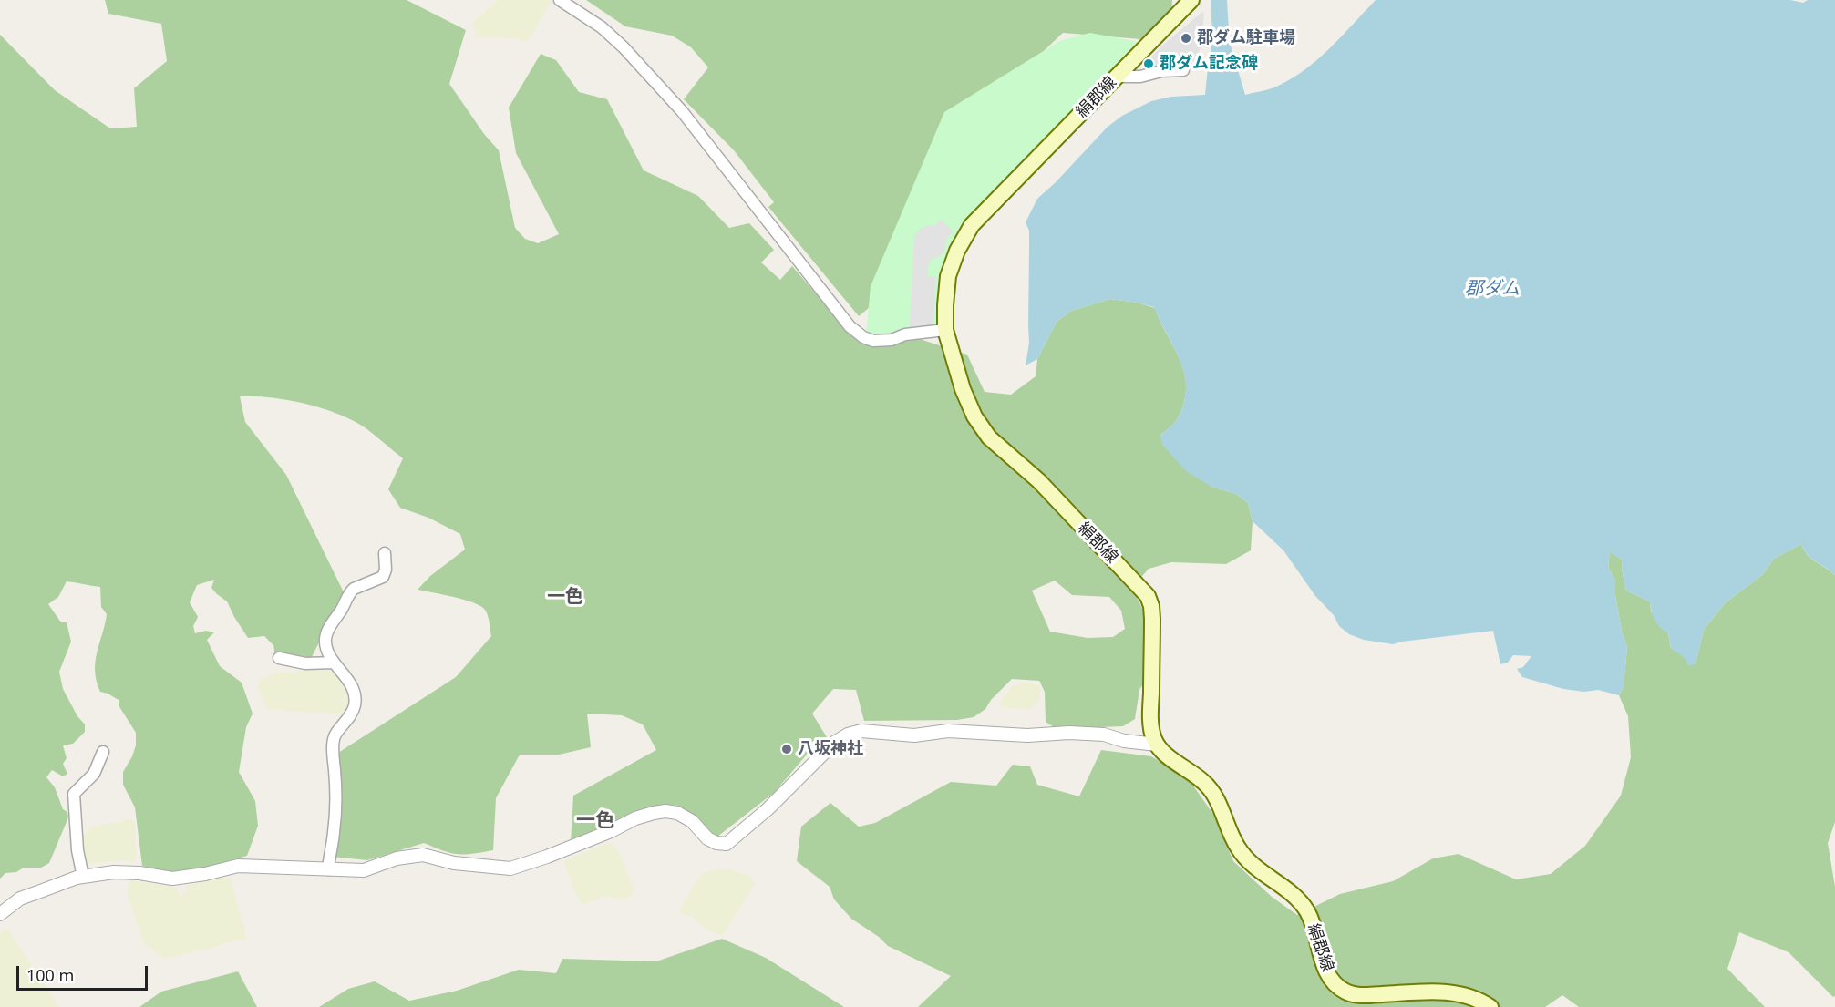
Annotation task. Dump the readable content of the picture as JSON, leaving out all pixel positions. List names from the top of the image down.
{
  "streets": {
    "main road": ["絹郡線"]
  },
  "districts": ["一色", "一色"],
  "water": ["郡ダム"],
  "places": ["郡ダム駐車場", "郡ダム記念碑", "八坂神社"],
  "scale_bar": "100 m"
}
